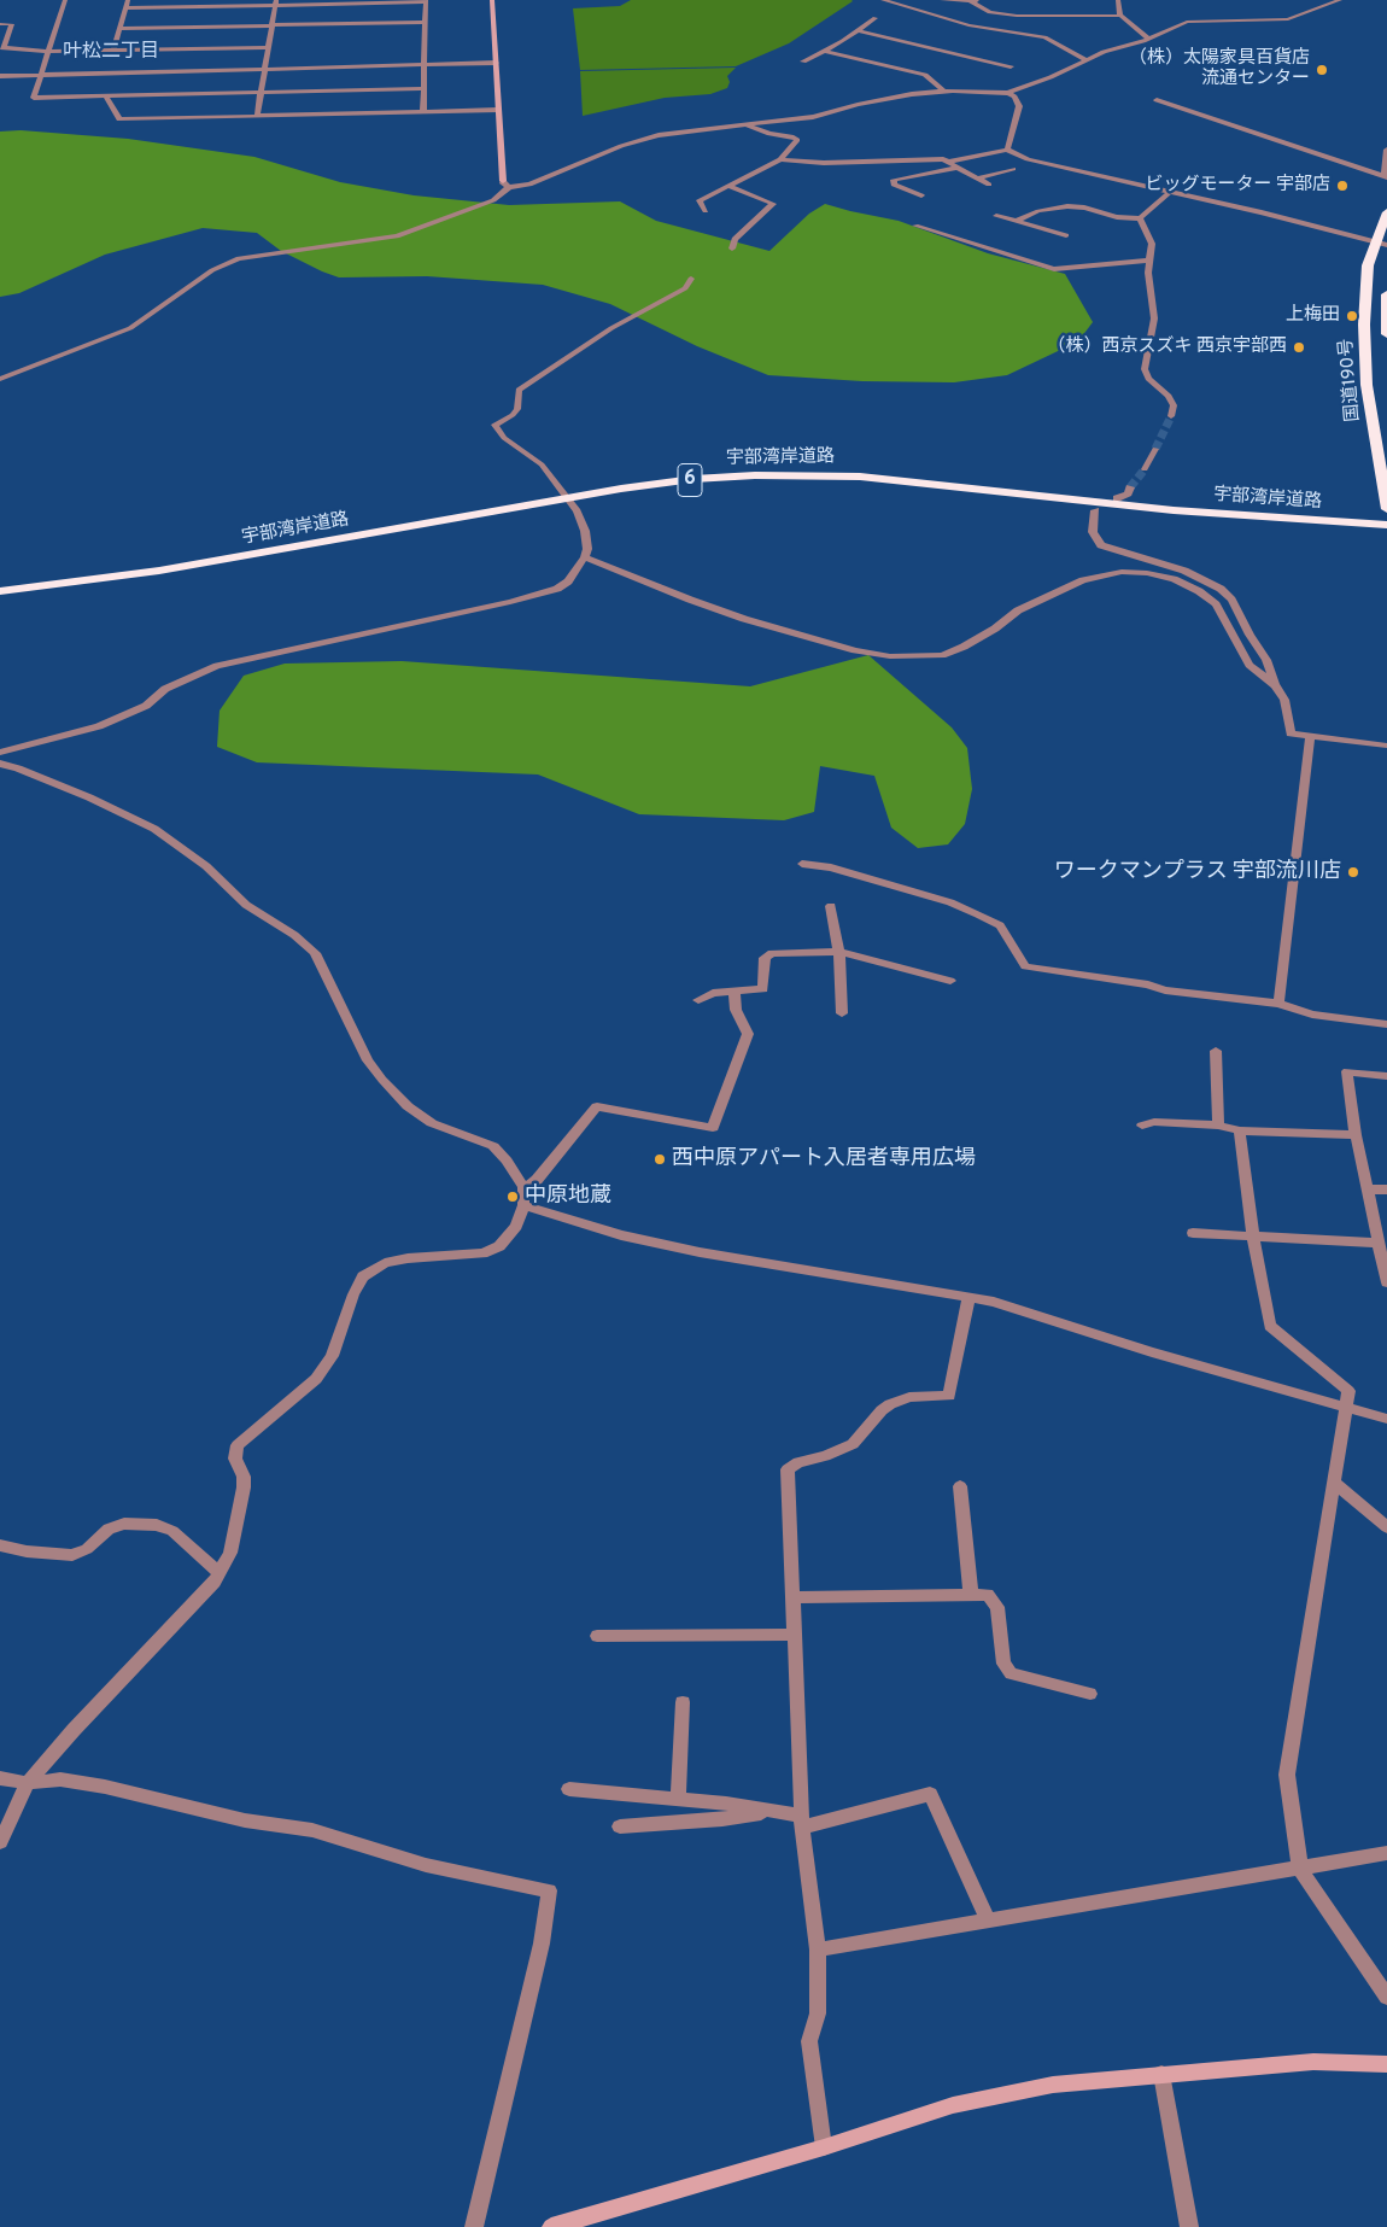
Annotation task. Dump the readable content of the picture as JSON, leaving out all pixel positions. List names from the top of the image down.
{
  "streets": {
    "highway": ["国道190号", "宇部湾岸道路", "6"]
  },
  "districts": ["叶松二丁目"],
  "places": [
    "（株）太陽家具百貨店 流通センター",
    "ビッグモーター 宇部店",
    "上梅田",
    "（株）西京スズキ 西京宇部西",
    "ワークマンプラス 宇部流川店",
    "西中原アパート入居者専用広場",
    "中原地蔵"
  ]
}
